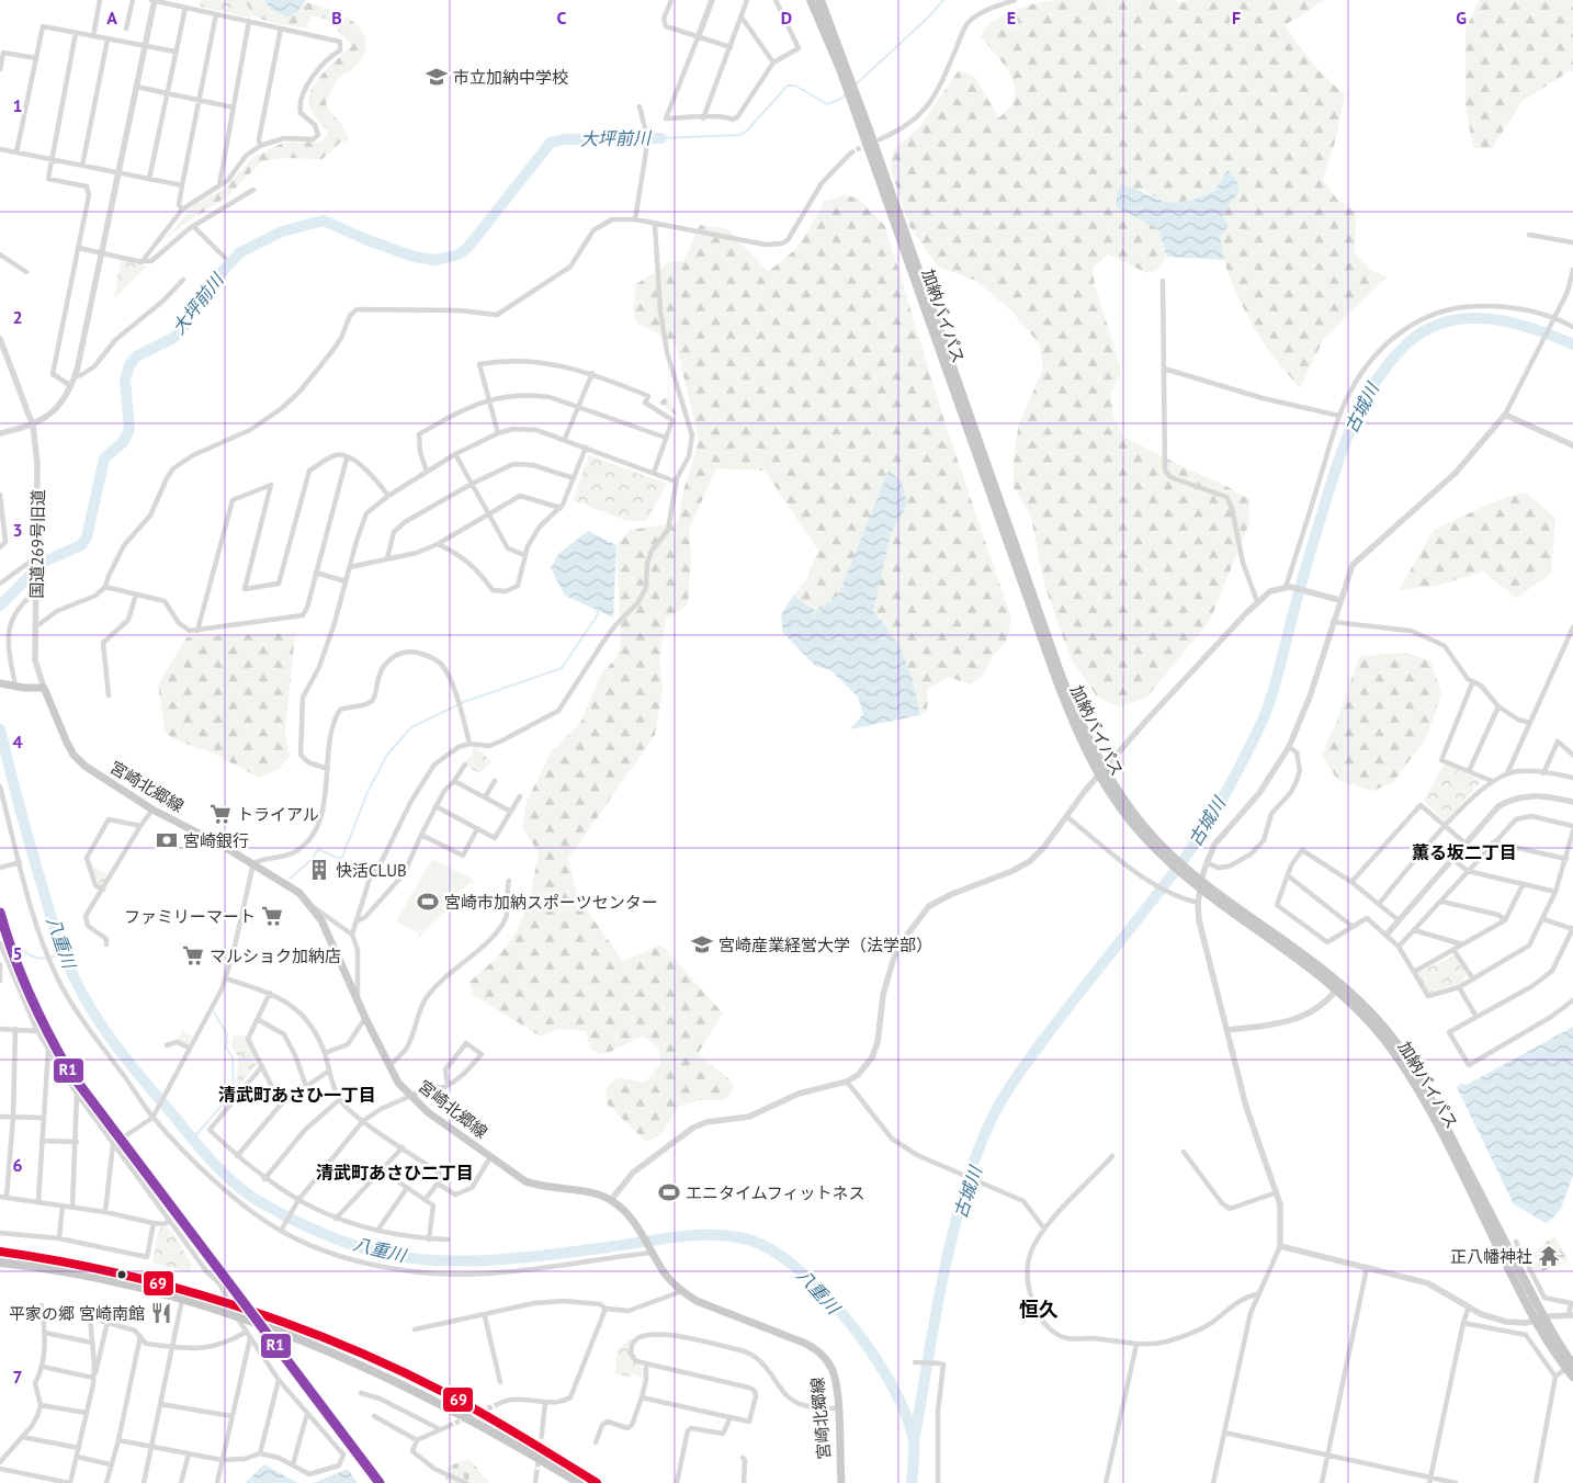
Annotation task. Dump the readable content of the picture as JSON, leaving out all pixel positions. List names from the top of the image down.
{
  "streets": {
    "highway": ["加納バイパス"],
    "main road": ["宮崎北郷線"],
    "street": ["国道269号旧道"]
  },
  "crossings": [
    ["国道269号旧道", "宮崎北郷線"]
  ],
  "districts": [
    "薫る坂二丁目",
    "清武町あさひ一丁目",
    "清武町あさひ二丁目",
    "恒久"
  ],
  "water": ["大坪前川", "古城川", "八重川"],
  "places": {
    "school or university": ["市立加納中学校", "宮崎産業経営大学（法学部）"],
    "supermarket": ["トライアル", "ファミリーマート", "マルショク加納店"],
    "bank": ["宮崎銀行"],
    "building": ["快活CLUB"],
    "sports": ["宮崎市加納スポーツセンター", "エニタイムフィットネス"],
    "temple": ["正八幡神社"],
    "restaurant": ["平家の郷 宮崎南館"]
  },
  "lines": ["transit line R1", "transit line 69"],
  "grid": {
    "columns": [
      "A",
      "B",
      "C",
      "D",
      "E",
      "F",
      "G"
    ],
    "rows": [
      "1",
      "2",
      "3",
      "4",
      "5",
      "6",
      "7"
    ]
  }
}
